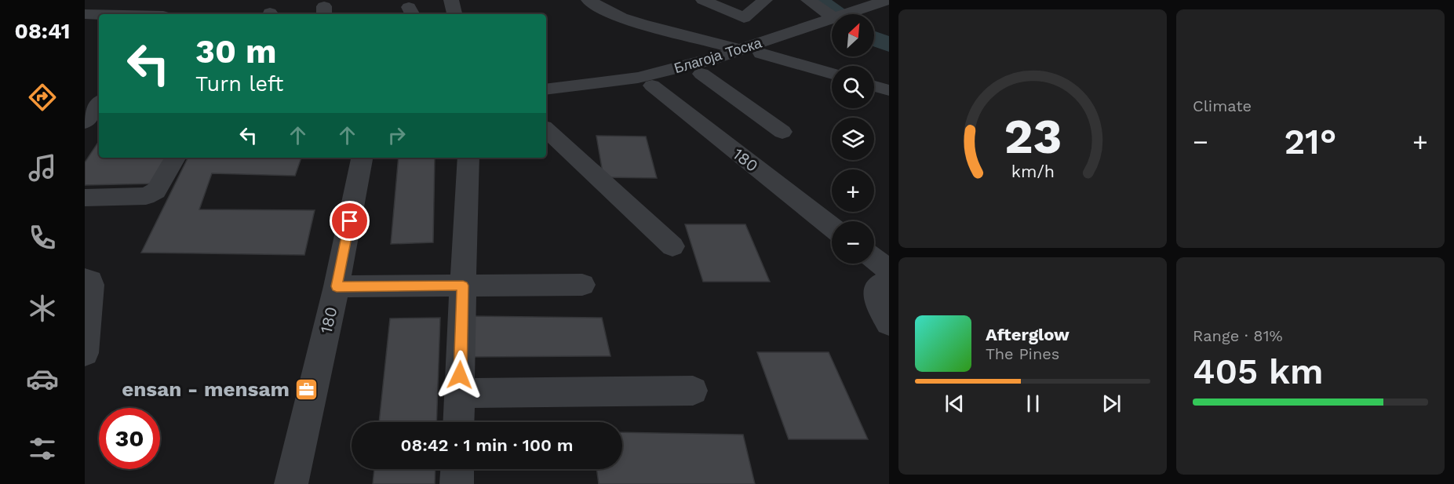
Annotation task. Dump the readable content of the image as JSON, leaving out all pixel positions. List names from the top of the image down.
{
  "streets": {
    "street": ["Благоја Тоска", "180"]
  },
  "crossings": [
    ["Благоја Тоска", "180"]
  ],
  "places": {
    "office": ["ensan - mensam"]
  },
  "north": "top right",
  "page": {
    "tabs": "08:41",
    "tile": [
      "Climate",
      ["Range · 81%", "405 km"]
    ],
    "map_buttons": ["+", "−"],
    "turn": ["30 m", "Turn left"],
    "heat": ["−", "21°", "+"],
    "song": ["Afterglow", "The Pines"],
    "limit": "30",
    "trip": "08:42 · 1 min · 100 m",
    "gauge": ["23", "km/h"]
  }
}
